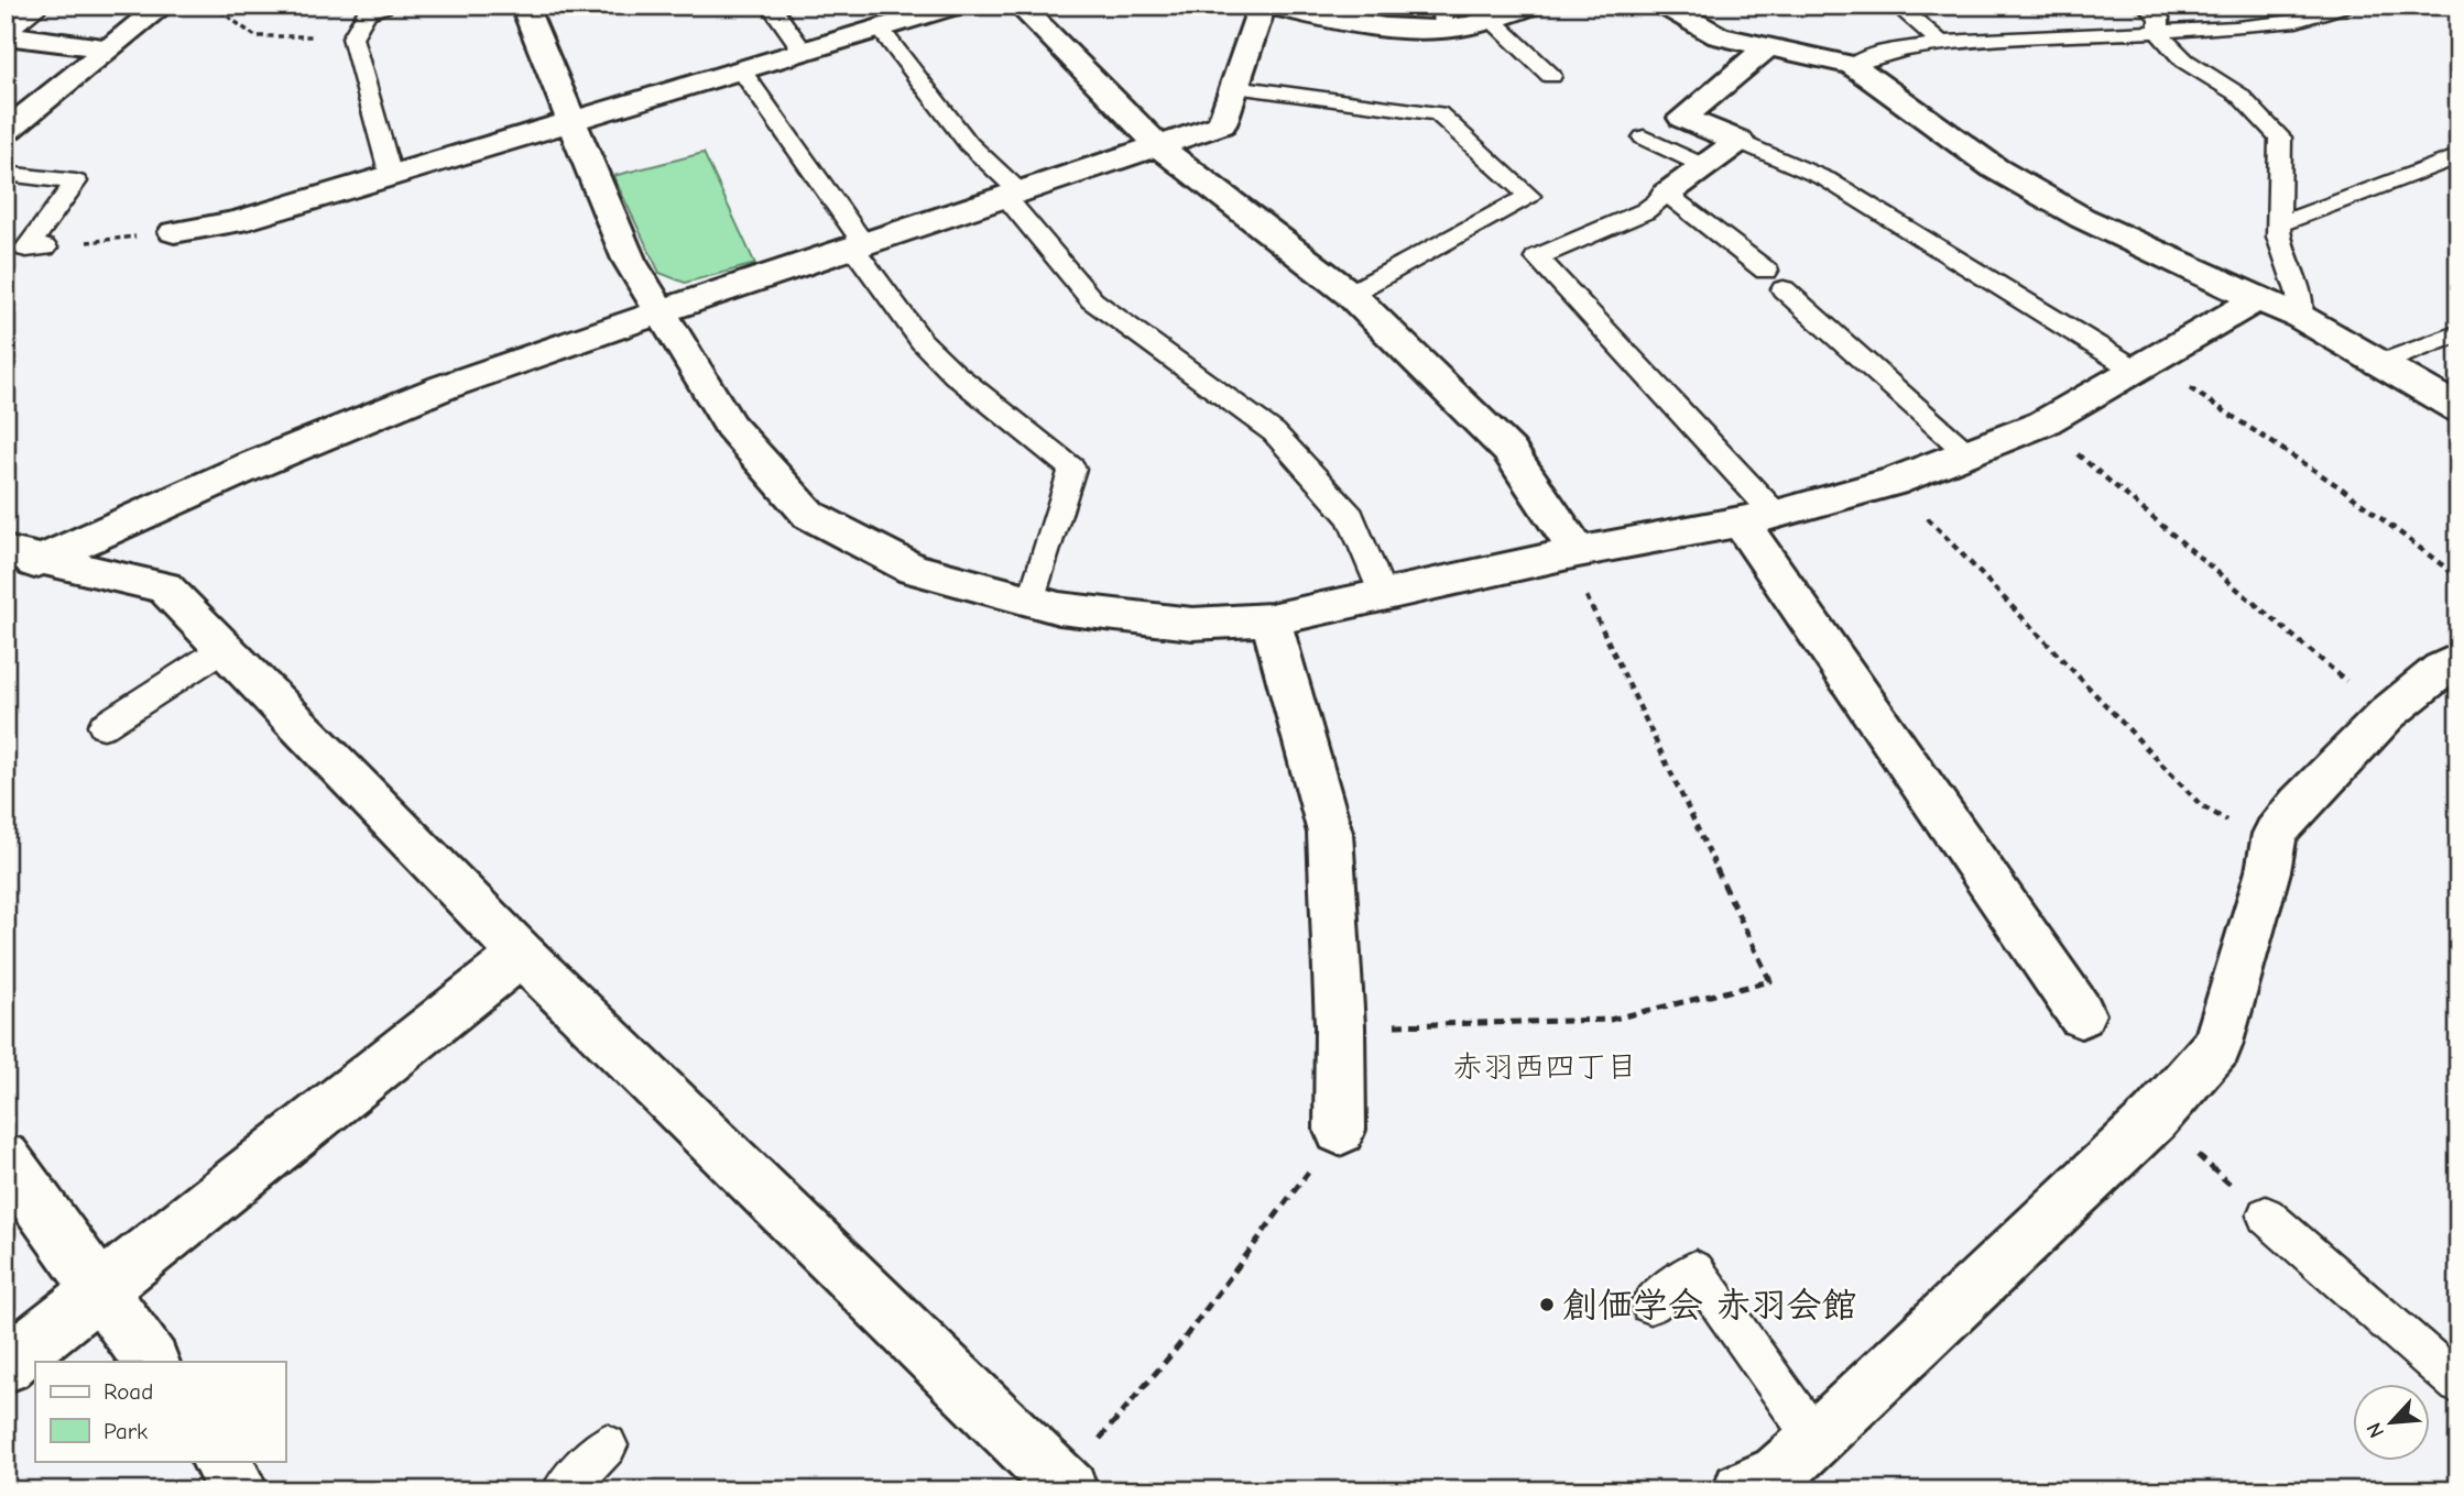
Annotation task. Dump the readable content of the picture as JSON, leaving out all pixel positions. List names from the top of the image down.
{
  "districts": ["赤羽西四丁目"],
  "places": ["創価学会 赤羽会館"],
  "legend": ["Road", "Park"],
  "north": "bottom left"
}
